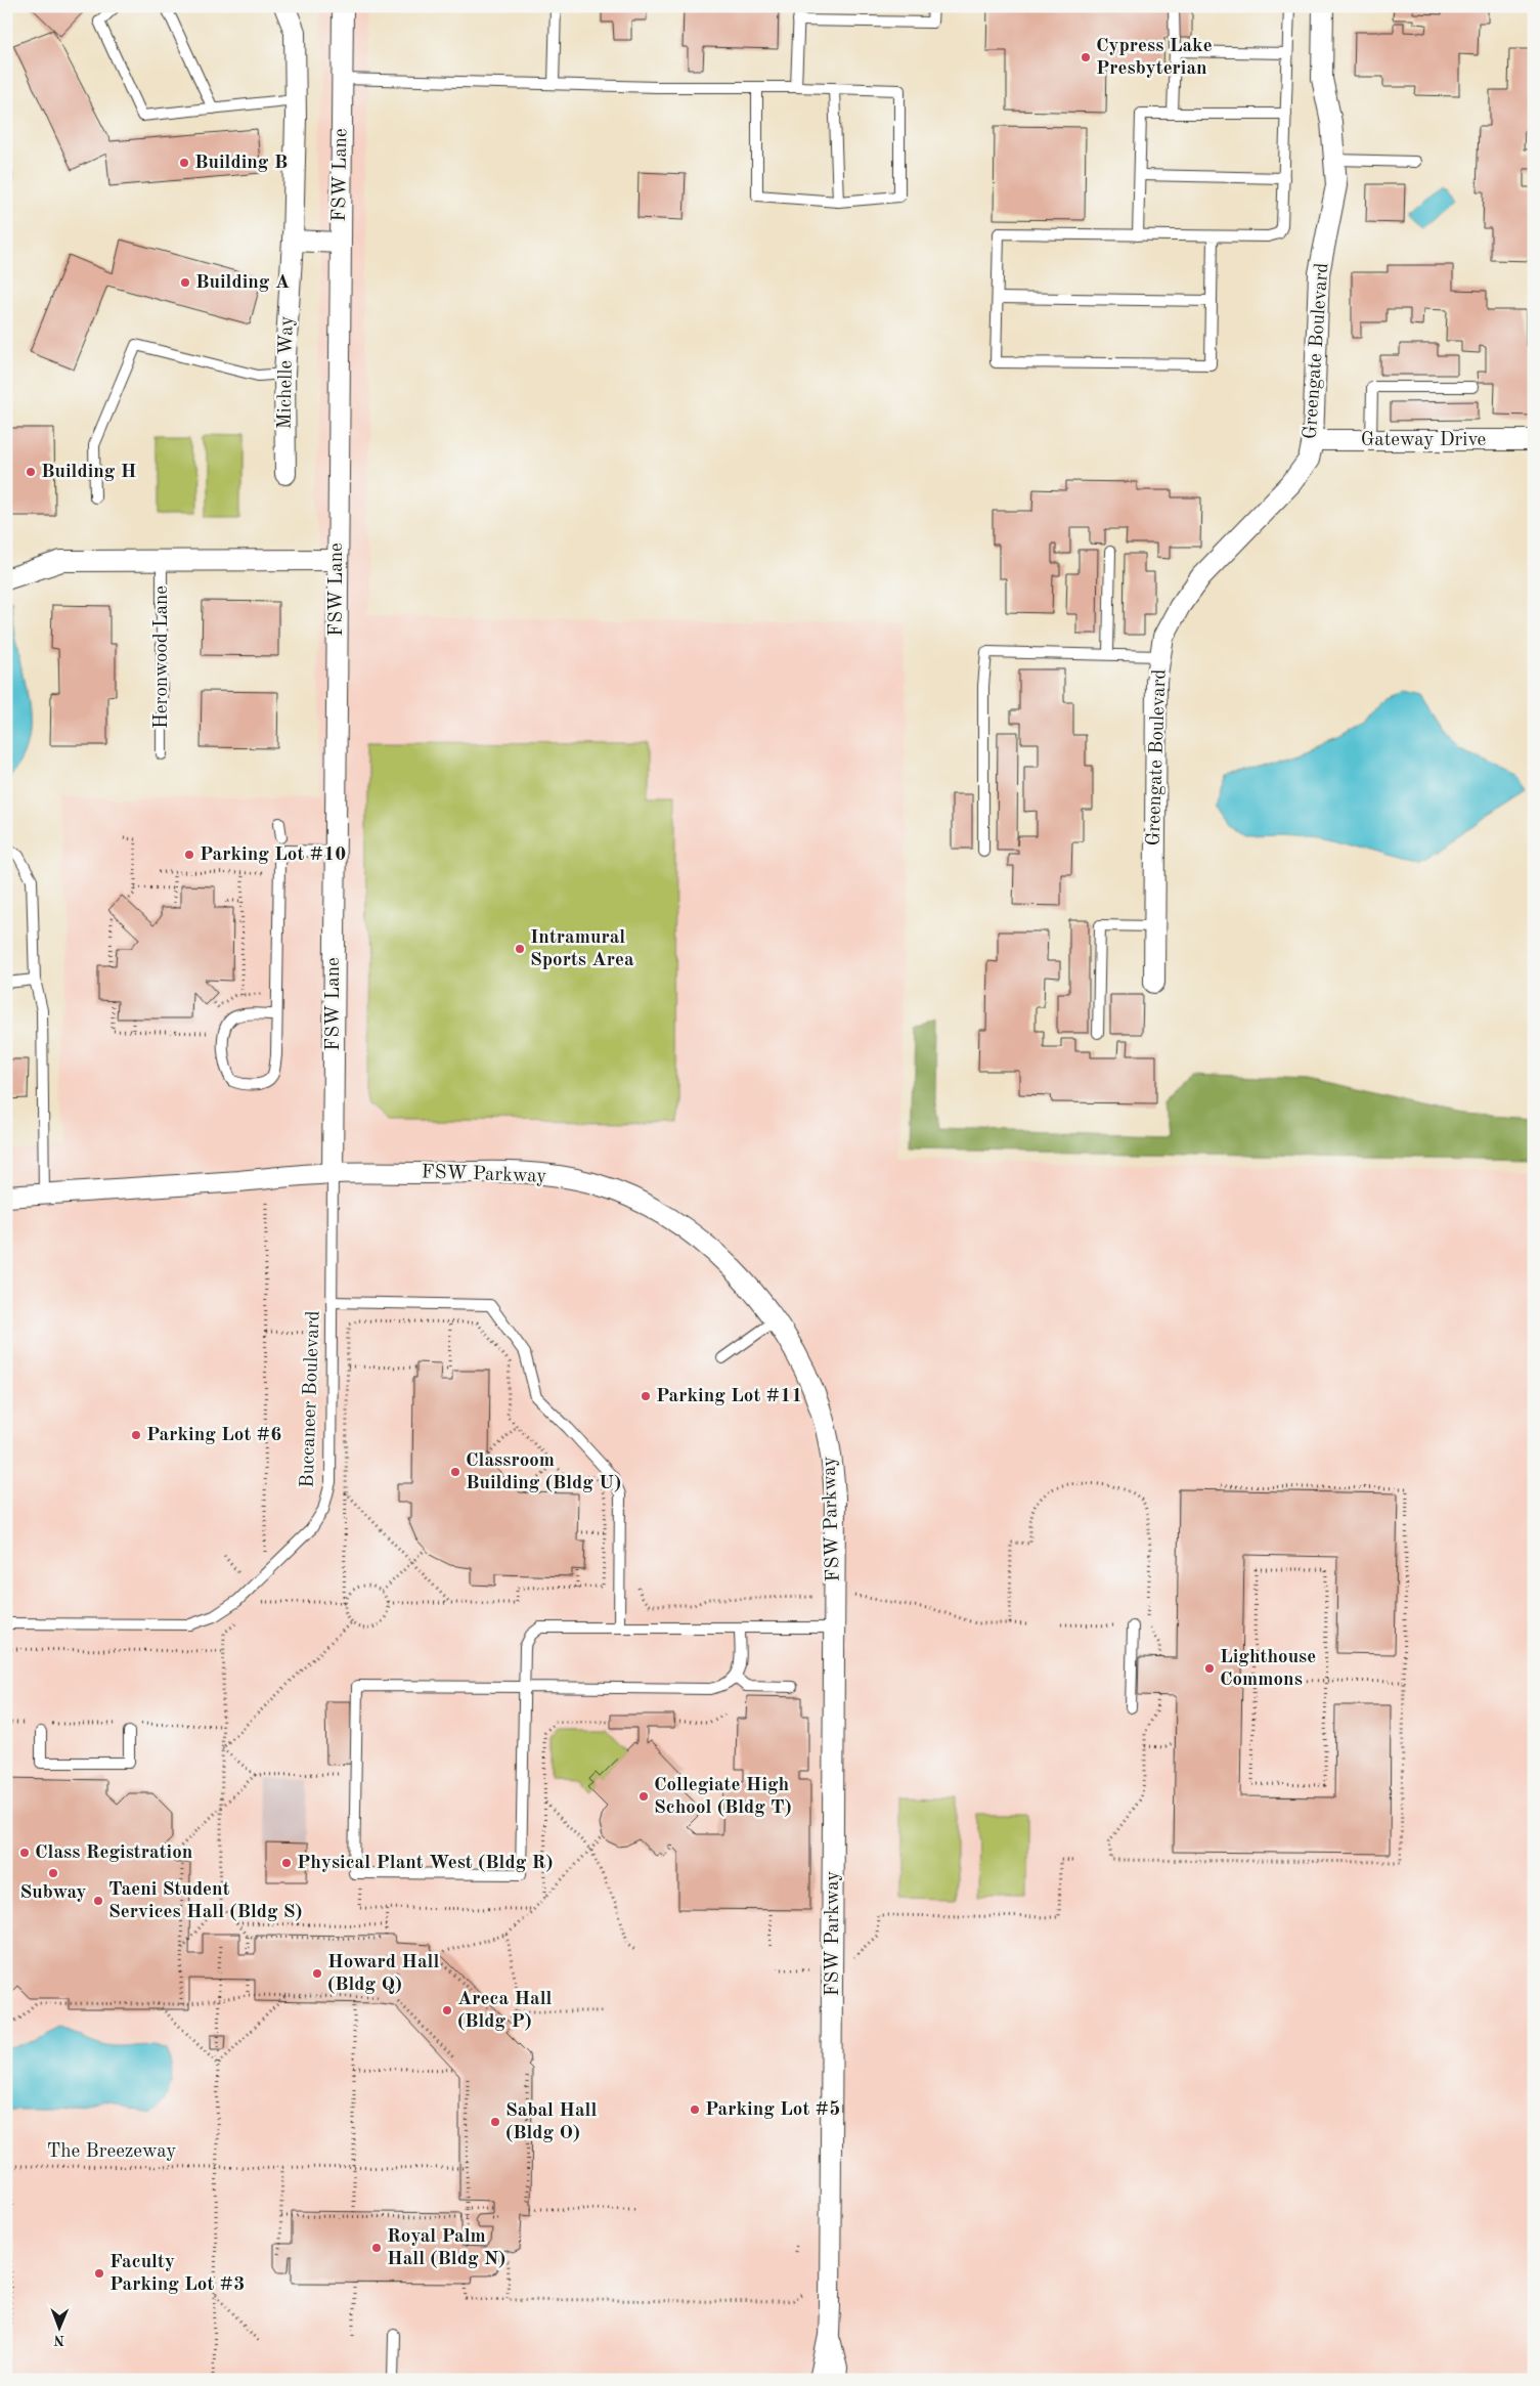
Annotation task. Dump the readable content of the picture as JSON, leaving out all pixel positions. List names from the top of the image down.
{
  "streets": {
    "street": [
      "FSW Lane",
      "Greengate Boulevard",
      "Michelle Way",
      "Gateway Drive",
      "Heronwood Lane",
      "FSW Parkway"
    ],
    "lane": ["Buccaneer Boulevard"],
    "path": ["The Breezeway"]
  },
  "crossings": [
    ["FSW Lane", "Heronwood Lane"],
    ["FSW Lane", "FSW Parkway"],
    ["FSW Lane", "Buccaneer Boulevard"],
    ["Greengate Boulevard", "Gateway Drive"],
    ["FSW Parkway", "Buccaneer Boulevard"]
  ],
  "places": [
    "Cypress Lake Presbyterian",
    "Building B",
    "Building A",
    "Building H",
    "Parking Lot #10",
    "Intramural Sports Area",
    "Parking Lot #11",
    "Parking Lot #6",
    "Classroom Building (Bldg U)",
    "Lighthouse Commons",
    "Collegiate High School (Bldg T)",
    "Class Registration",
    "Physical Plant West (Bldg R)",
    "Subway",
    "Taeni Student Services Hall (Bldg S)",
    "Howard Hall (Bldg Q)",
    "Areca Hall (Bldg P)",
    "Parking Lot #5",
    "Sabal Hall (Bldg O)",
    "Royal Palm Hall (Bldg N)",
    "Faculty Parking Lot #3"
  ],
  "north": "bottom"
}
